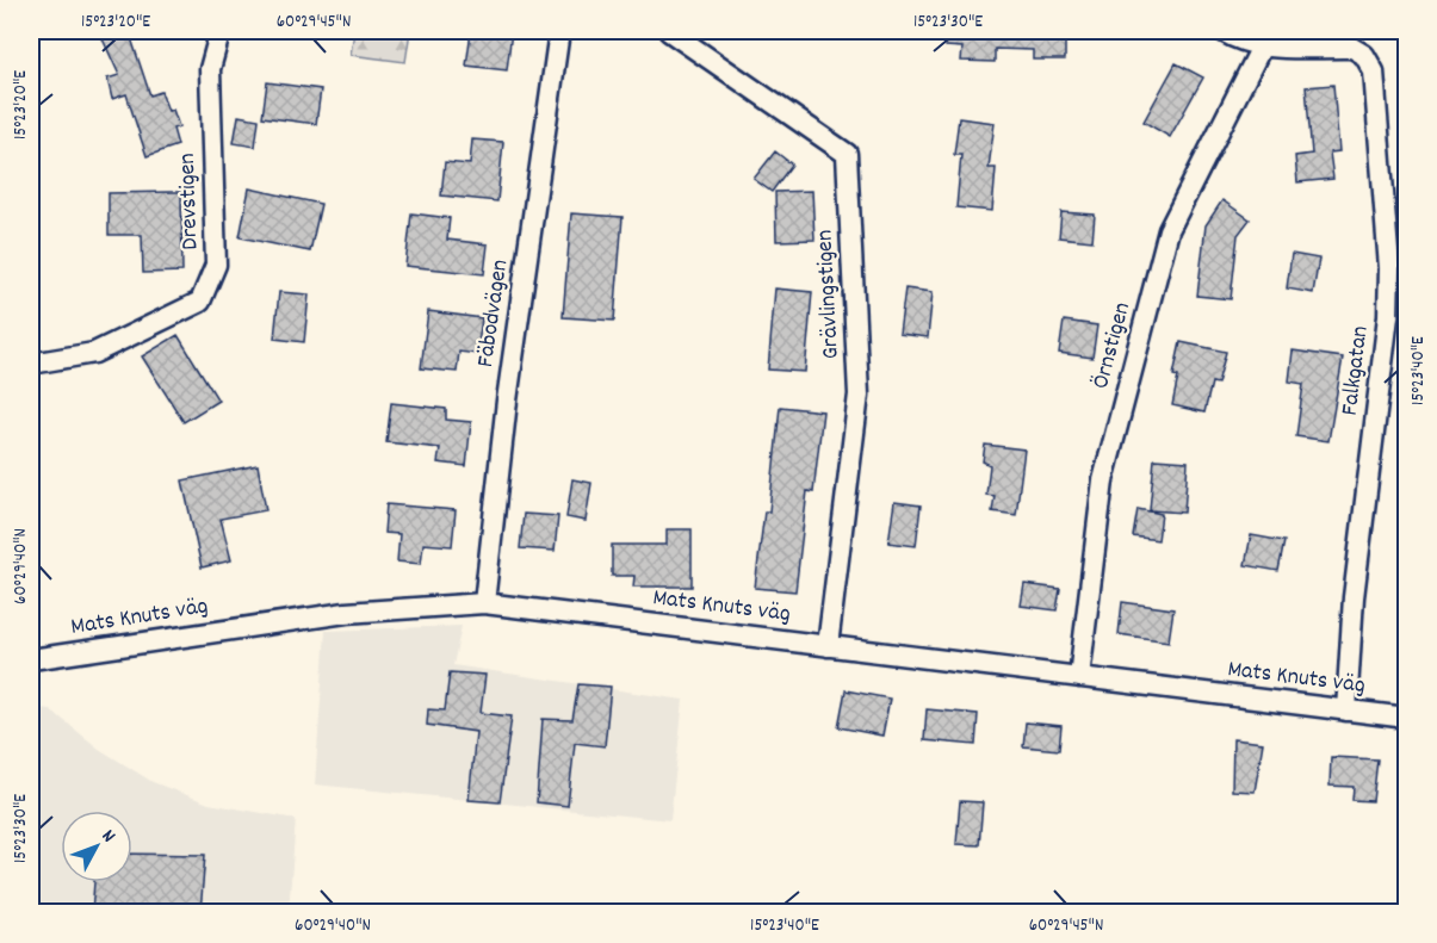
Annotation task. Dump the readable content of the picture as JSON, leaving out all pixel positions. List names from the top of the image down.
{
  "streets": {
    "street": [
      "Drevstigen",
      "Grävlingstigen",
      "Fäbodvägen",
      "Örnstigen",
      "Falkgatan",
      "Mats Knuts väg"
    ]
  },
  "crossings": [
    ["Grävlingstigen", "Mats Knuts väg"],
    ["Fäbodvägen", "Mats Knuts väg"],
    ["Örnstigen", "Falkgatan"],
    ["Örnstigen", "Mats Knuts väg"],
    ["Falkgatan", "Mats Knuts väg"]
  ],
  "north": "top right",
  "coordinates": [
    "15°23'20\"E",
    "60°29'45\"N",
    "15°23'30\"E",
    "15°23'40\"E",
    "60°29'40\"N"
  ]
}
